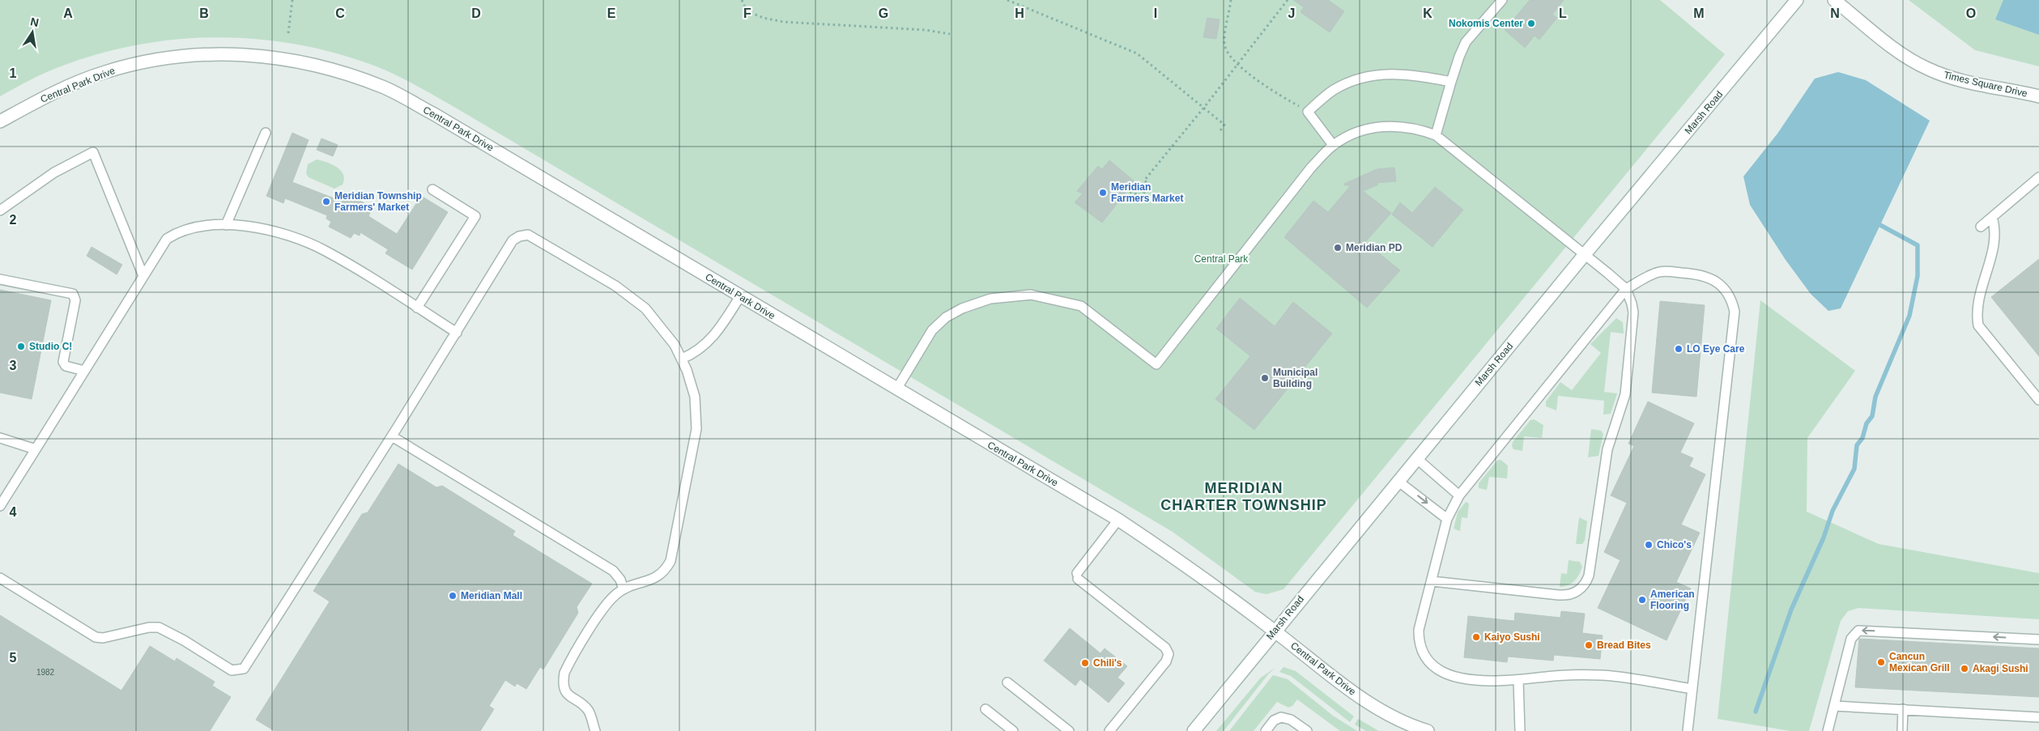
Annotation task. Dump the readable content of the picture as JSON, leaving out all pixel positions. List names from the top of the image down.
{
  "streets": {
    "street": ["Times Square Drive", "Central Park Drive", "Marsh Road"]
  },
  "crossings": [
    ["Central Park Drive", "Marsh Road"]
  ],
  "districts": ["MERIDIAN CHARTER TOWNSHIP"],
  "parks": ["Central Park"],
  "places": [
    "Nokomis Center",
    "Meridian Farmers Market",
    "Meridian Township Farmers' Market",
    "Meridian PD",
    "Studio C!",
    "LO Eye Care",
    "Municipal Building",
    "Chico's",
    "Meridian Mall",
    "American Flooring",
    "Kaiyo Sushi",
    "Bread Bites",
    "Cancun Mexican Grill",
    "Chili's",
    "Akagi Sushi"
  ],
  "house_numbers": ["1982"],
  "north": "top",
  "grid": {
    "columns": [
      "A",
      "B",
      "C",
      "D",
      "E",
      "F",
      "G",
      "H",
      "I",
      "J",
      "K",
      "L",
      "M",
      "N",
      "O"
    ],
    "rows": [
      "1",
      "2",
      "3",
      "4",
      "5"
    ]
  }
}
